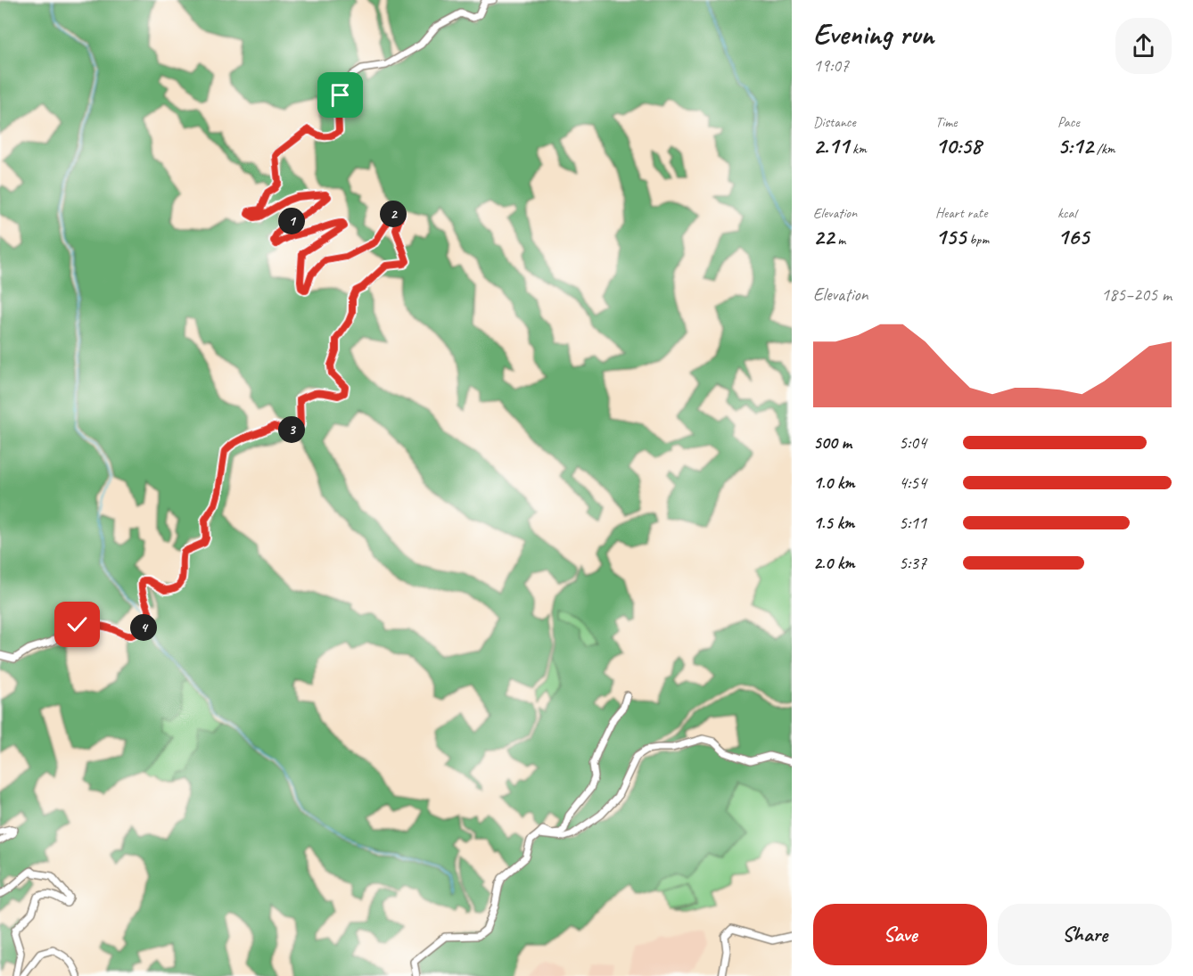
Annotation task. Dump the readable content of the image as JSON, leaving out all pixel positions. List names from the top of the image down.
{
  "page": {
    "heading": ["Evening run", "19:07"],
    "stats": [
      ["Distance", "2.11 km"],
      ["Time", "10:58"],
      ["Pace", "5:12 /km"],
      ["Elevation", "22 m"],
      ["Heart rate", "155 bpm"],
      ["kcal", "165"]
    ],
    "pins": [
      "2",
      "1",
      "3",
      "4"
    ],
    "chart": ["Elevation", "185–205 m"],
    "list": [
      {
        "name": "500 m",
        "note": "5:04"
      },
      {
        "name": "1.0 km",
        "note": "4:54"
      },
      {
        "name": "1.5 km",
        "note": "5:11"
      },
      {
        "name": "2.0 km",
        "note": "5:37"
      }
    ],
    "buttons": ["Save", "Share"]
  }
}
